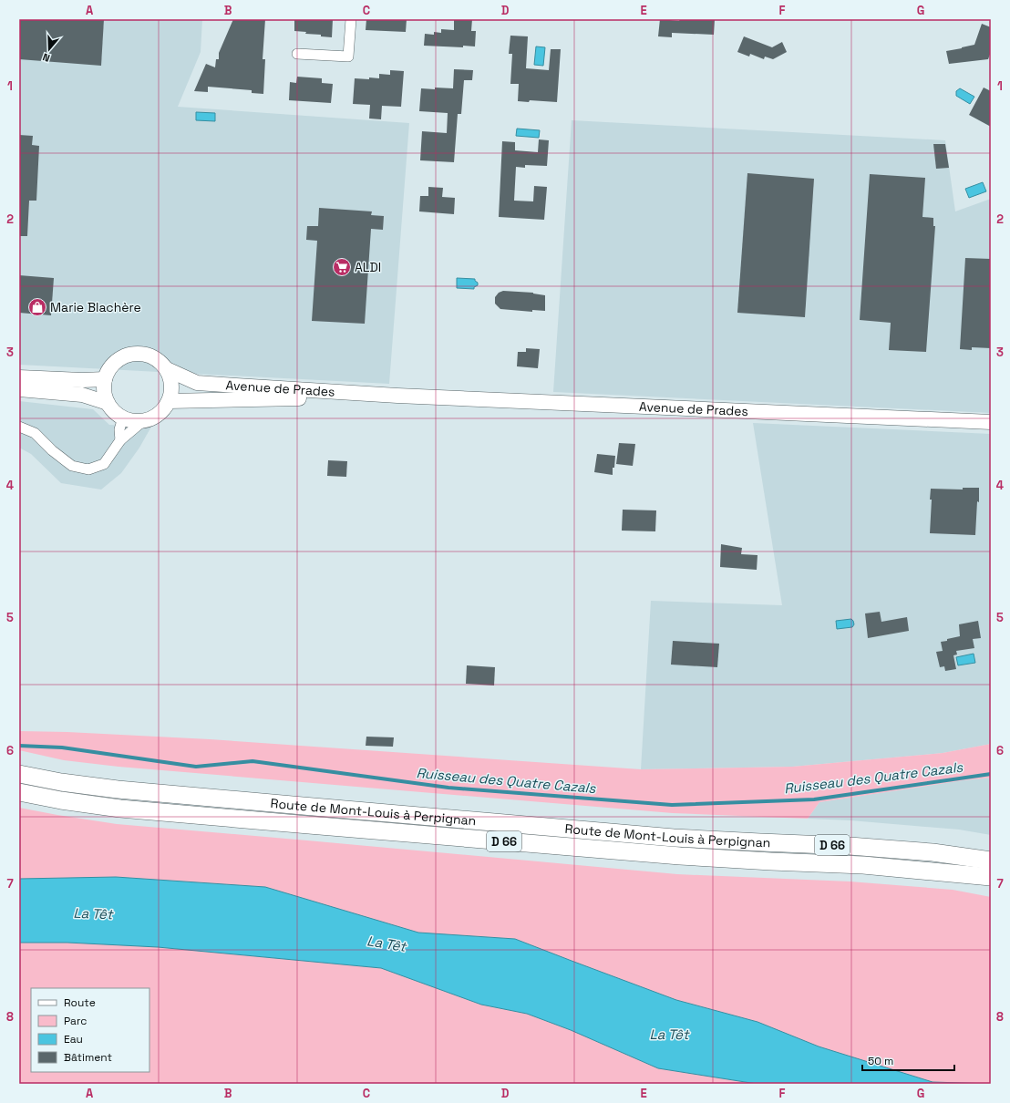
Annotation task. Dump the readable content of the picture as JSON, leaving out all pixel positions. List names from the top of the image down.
{
  "streets": {
    "highway": ["Route de Mont-Louis à Perpignan", "D 66"],
    "main road": ["Avenue de Prades"]
  },
  "water": ["Ruisseau des Quatre Cazals", "La Têt"],
  "places": {
    "supermarket": ["ALDI"],
    "shop": ["Marie Blachère"]
  },
  "legend": [
    "Route",
    "Parc",
    "Eau",
    "Bâtiment"
  ],
  "scale_bar": "50 m",
  "north": "bottom",
  "grid": {
    "columns": [
      "A",
      "B",
      "C",
      "D",
      "E",
      "F",
      "G"
    ],
    "rows": [
      "1",
      "2",
      "3",
      "4",
      "5",
      "6",
      "7",
      "8"
    ]
  }
}
